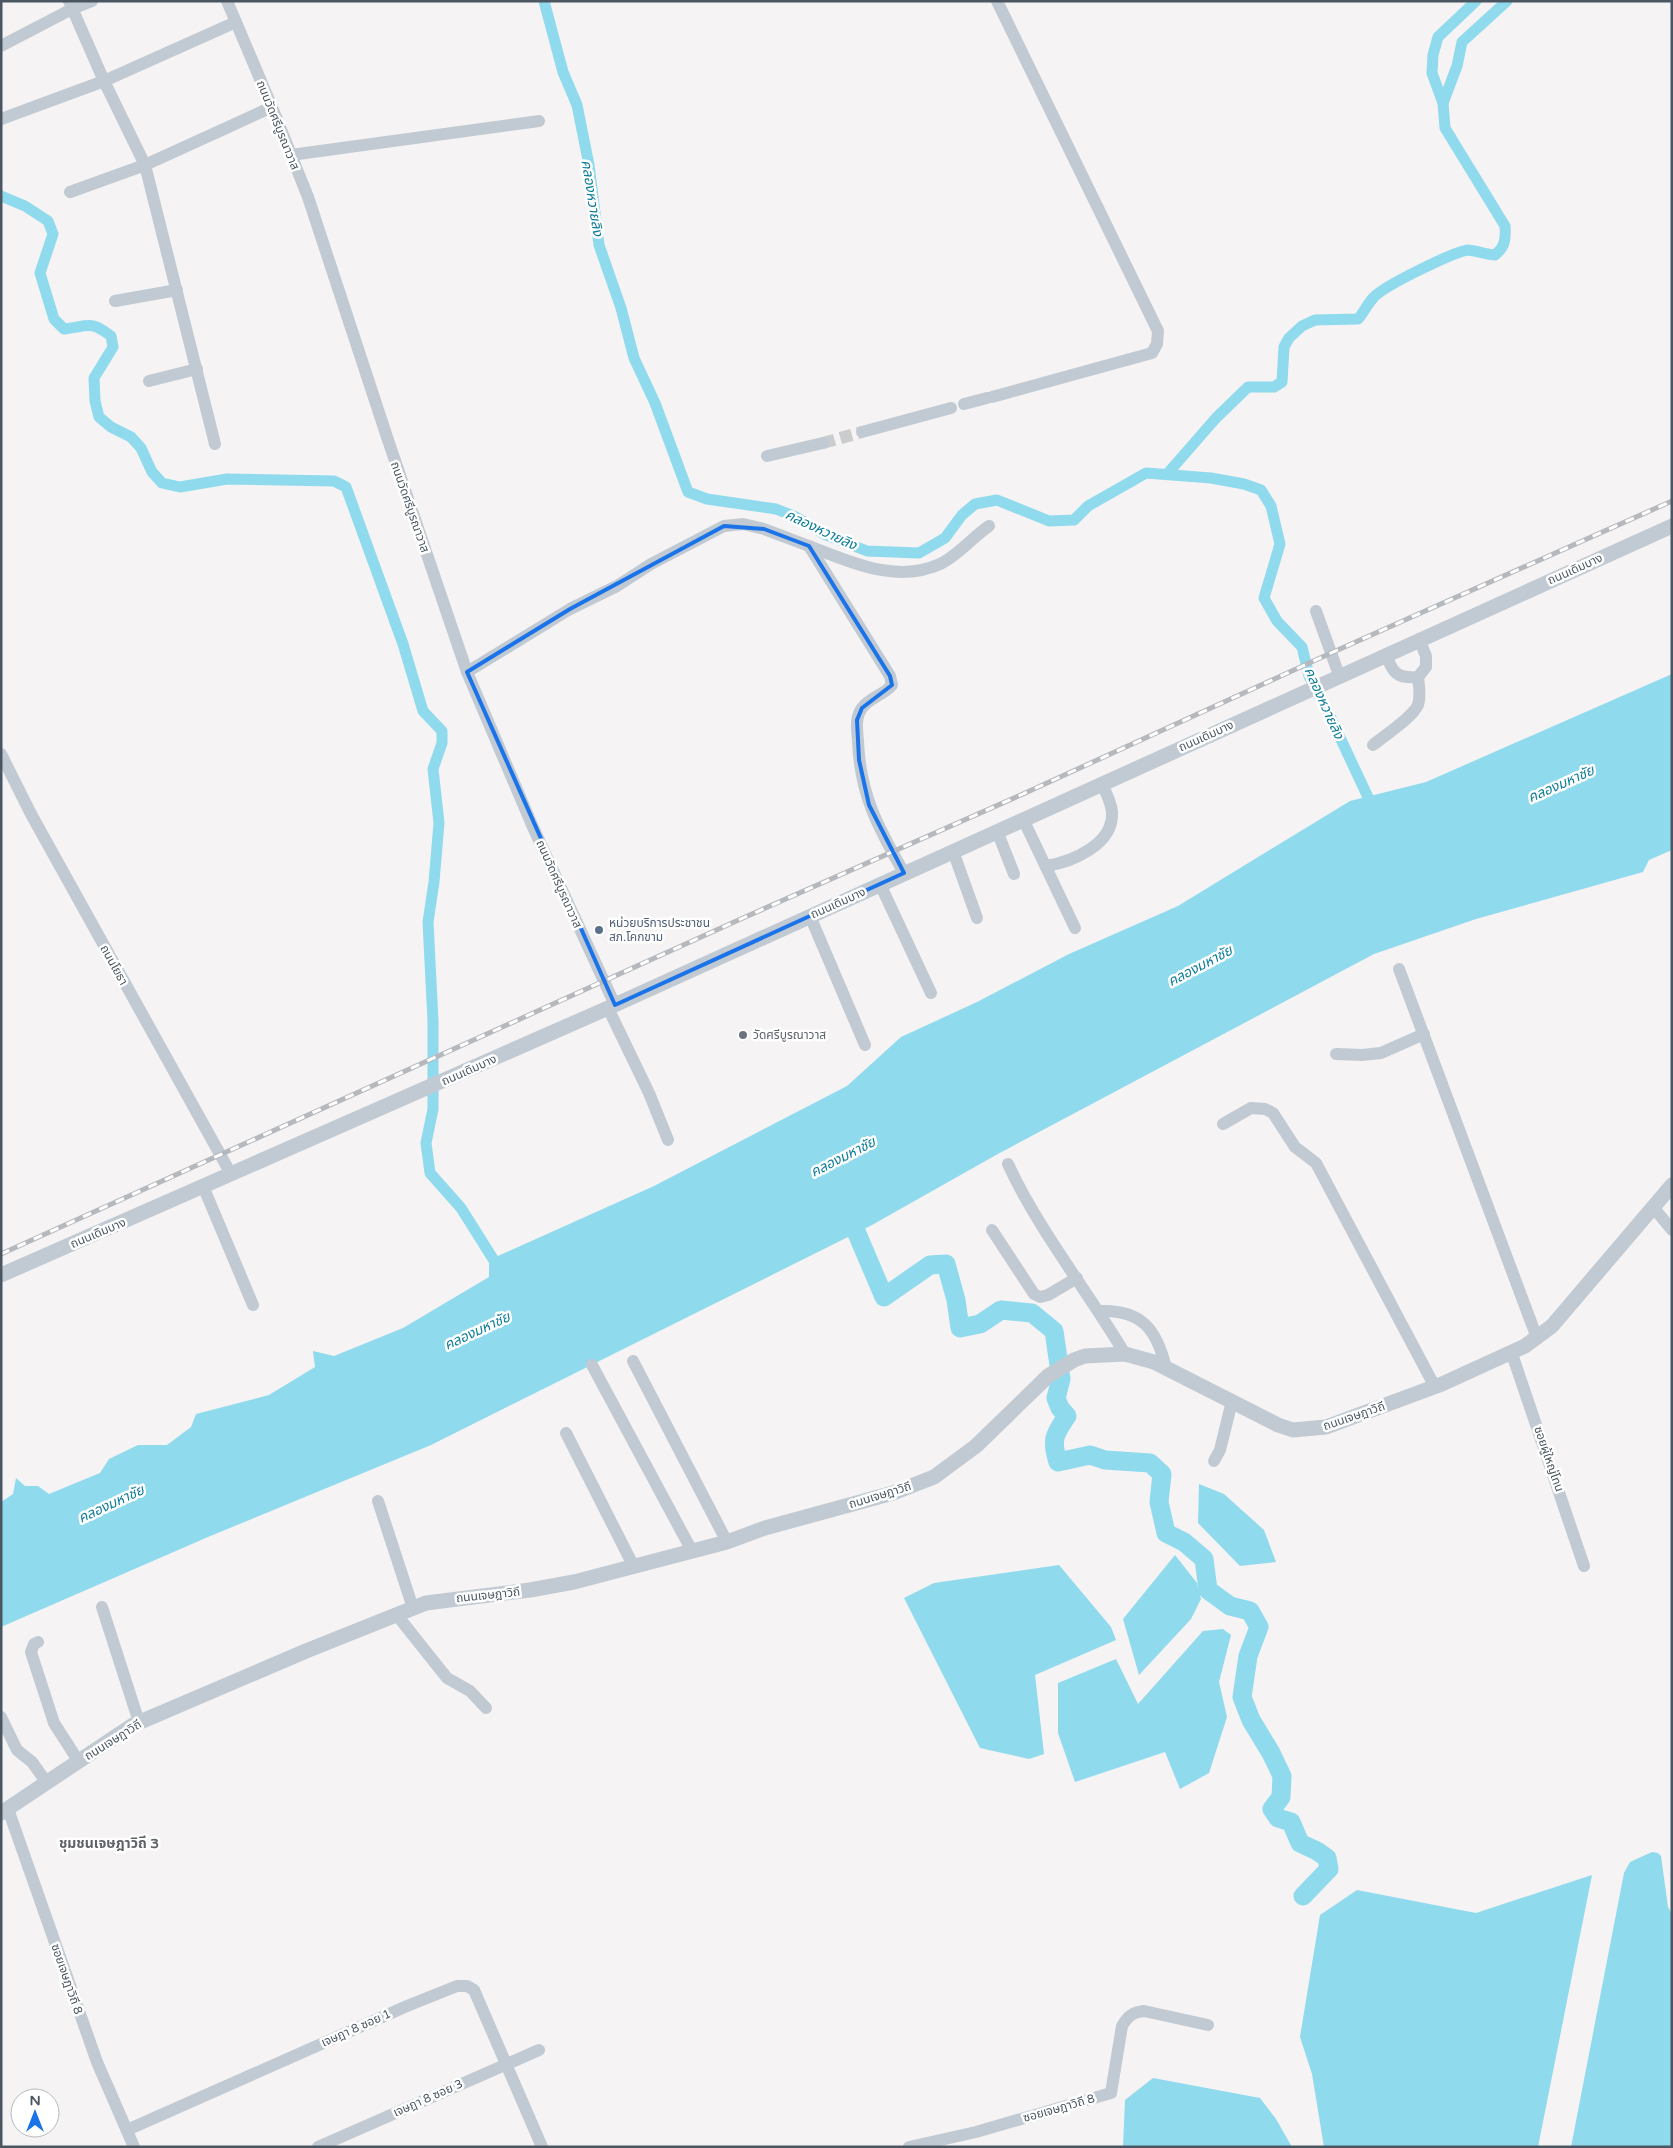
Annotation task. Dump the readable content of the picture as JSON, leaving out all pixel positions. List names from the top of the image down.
{
  "streets": {
    "street": [
      "ถนนวัดศรีบูรณาวาส",
      "ถนนเดิมบาง",
      "ถนนโยธา",
      "ถนนเจษฎาวิถี",
      "ซอยผู้ใหญ่โทน",
      "ซอยเจษฎาวิถี 8",
      "เจษฎา 8 ซอย 1",
      "เจษฎา 8 ซอย 3"
    ]
  },
  "crossings": [
    ["ถนนวัดศรีบูรณาวาส", "ถนนเดิมบาง"],
    ["ถนนเดิมบาง", "ถนนโยธา"],
    ["ถนนเจษฎาวิถี", "ซอยผู้ใหญ่โทน"],
    ["ถนนเจษฎาวิถี", "ซอยเจษฎาวิถี 8"],
    ["ซอยเจษฎาวิถี 8", "เจษฎา 8 ซอย 1"],
    ["เจษฎา 8 ซอย 1", "เจษฎา 8 ซอย 3"]
  ],
  "districts": ["ชุมชนเจษฎาวิถี 3"],
  "water": ["คลองหวายลิง", "คลองมหาชัย"],
  "places": ["หน่วยบริการประชาชน สภ.โคกขาม", "วัดศรีบูรณาวาส"],
  "north": "top"
}
